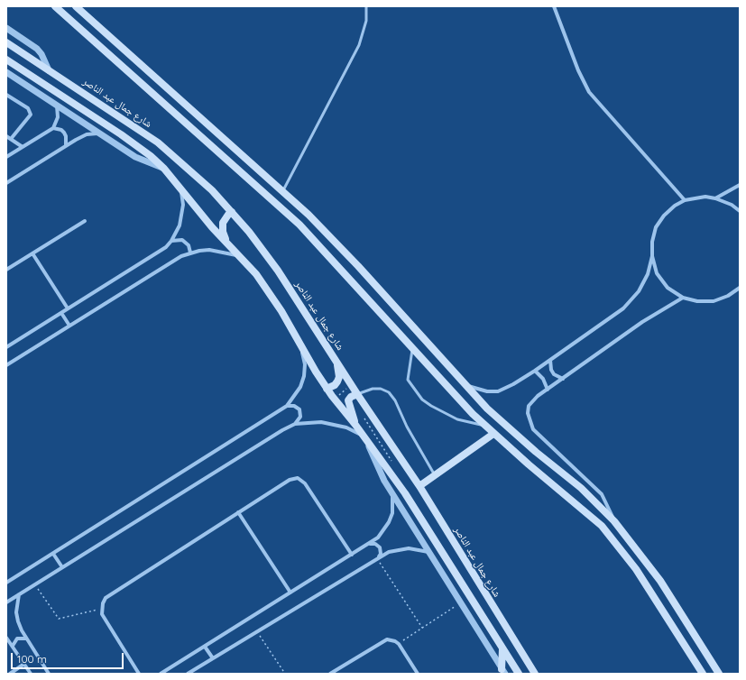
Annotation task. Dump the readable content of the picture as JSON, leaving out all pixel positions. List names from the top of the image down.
{
  "streets": {
    "main road": ["شارع جمال عبد الناصر"]
  },
  "scale_bar": "100 m"
}
